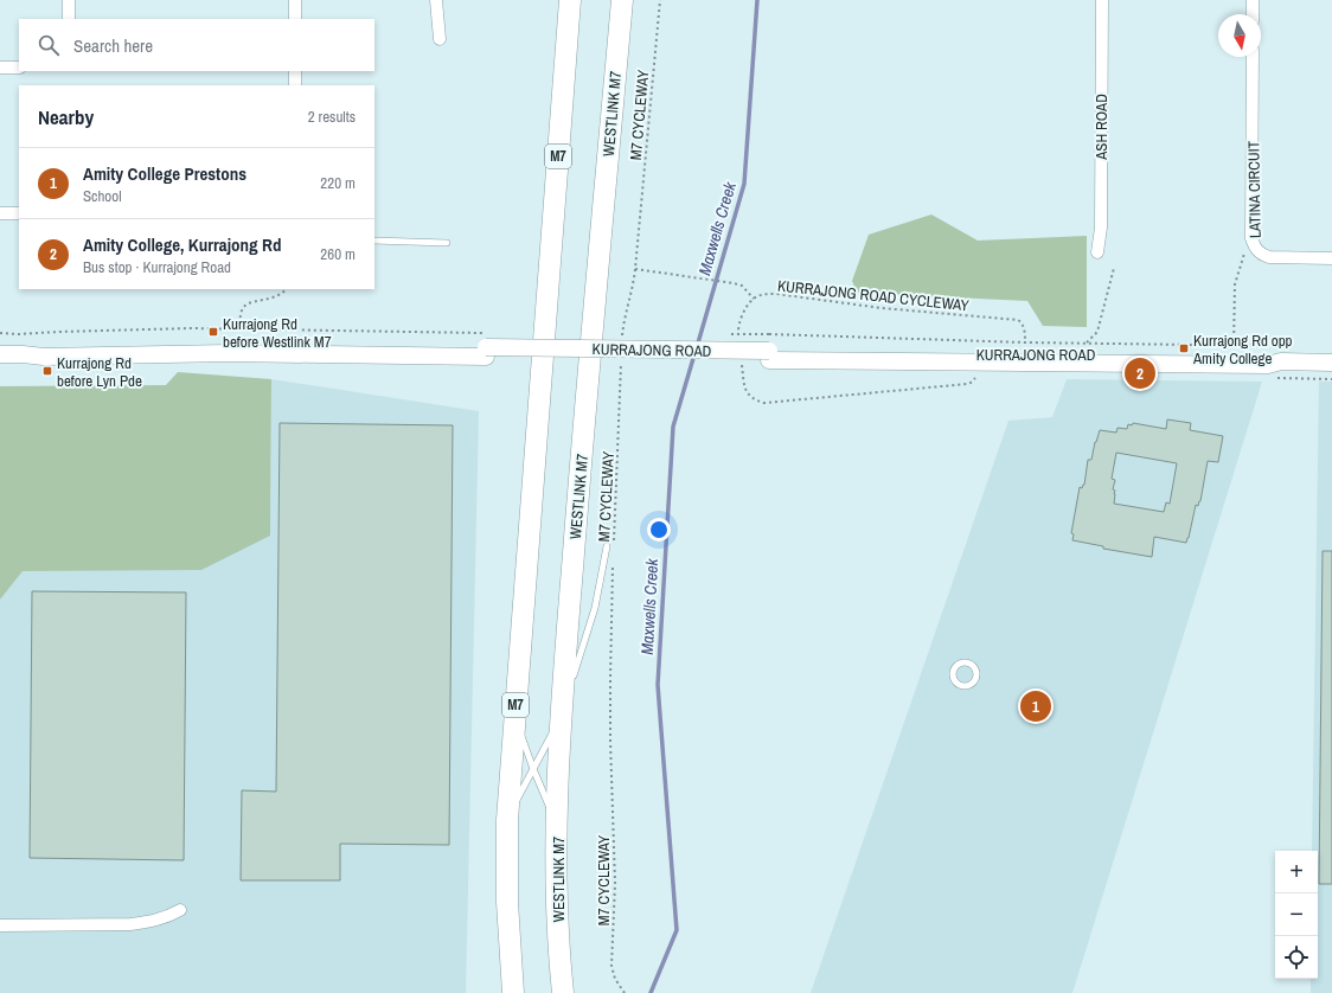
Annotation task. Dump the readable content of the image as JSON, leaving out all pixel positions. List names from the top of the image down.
{
  "streets": {
    "highway": ["WESTLINK M7", "M7"],
    "main road": ["KURRAJONG ROAD"],
    "street": ["ASH ROAD", "LATINA CIRCUIT"],
    "path": ["M7 CYCLEWAY", "KURRAJONG ROAD CYCLEWAY"]
  },
  "water": ["Maxwells Creek"],
  "places": {
    "transit": ["Kurrajong Rd before Westlink M7", "Kurrajong Rd opp Amity College", "Kurrajong Rd before Lyn Pde"]
  },
  "north": "bottom",
  "page": {
    "search": "Search here",
    "heading": ["Nearby", "2 results"],
    "list": [
      {
        "mark": "1",
        "name": "Amity College Prestons",
        "note": "School",
        "value": "220 m"
      },
      {
        "mark": "2",
        "name": "Amity College, Kurrajong Rd",
        "note": "Bus stop · Kurrajong Road",
        "value": "260 m"
      }
    ],
    "pins": ["2", "1"],
    "map_buttons": ["+", "−"]
  }
}
